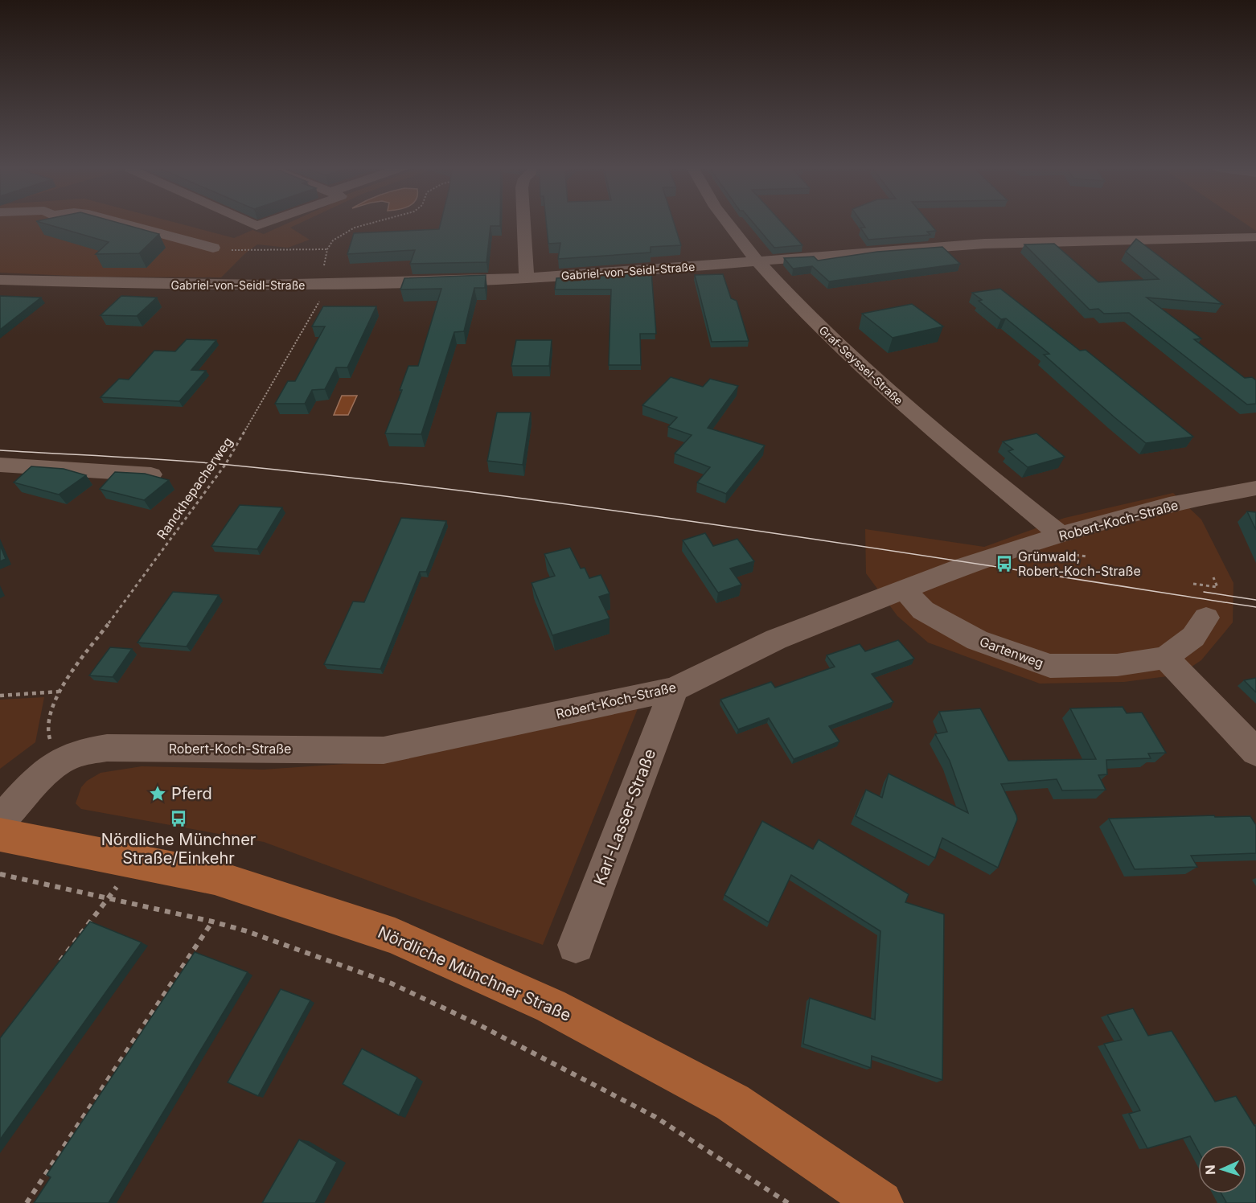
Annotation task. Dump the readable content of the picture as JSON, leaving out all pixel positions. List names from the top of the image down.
{
  "streets": {
    "main road": ["Nördliche Münchner Straße"],
    "street": [
      "Gabriel-von-Seidl-Straße",
      "Graf-Seyssel-Straße",
      "Robert-Koch-Straße",
      "Gartenweg",
      "Karl-Lasser-Straße"
    ],
    "path": ["Ranckhepacherweg"]
  },
  "crossings": [
    ["Gabriel-von-Seidl-Straße", "Graf-Seyssel-Straße"],
    ["Gabriel-von-Seidl-Straße", "Ranckhepacherweg"],
    ["Graf-Seyssel-Straße", "Robert-Koch-Straße"],
    ["Ranckhepacherweg", "Robert-Koch-Straße"],
    ["Robert-Koch-Straße", "Gartenweg"],
    ["Robert-Koch-Straße", "Karl-Lasser-Straße"]
  ],
  "places": {
    "bus stop": ["Grünwald, Robert-Koch-Straße", "Nördliche Münchner Straße/Einkehr"],
    "place": ["Pferd"]
  },
  "north": "left"
}
